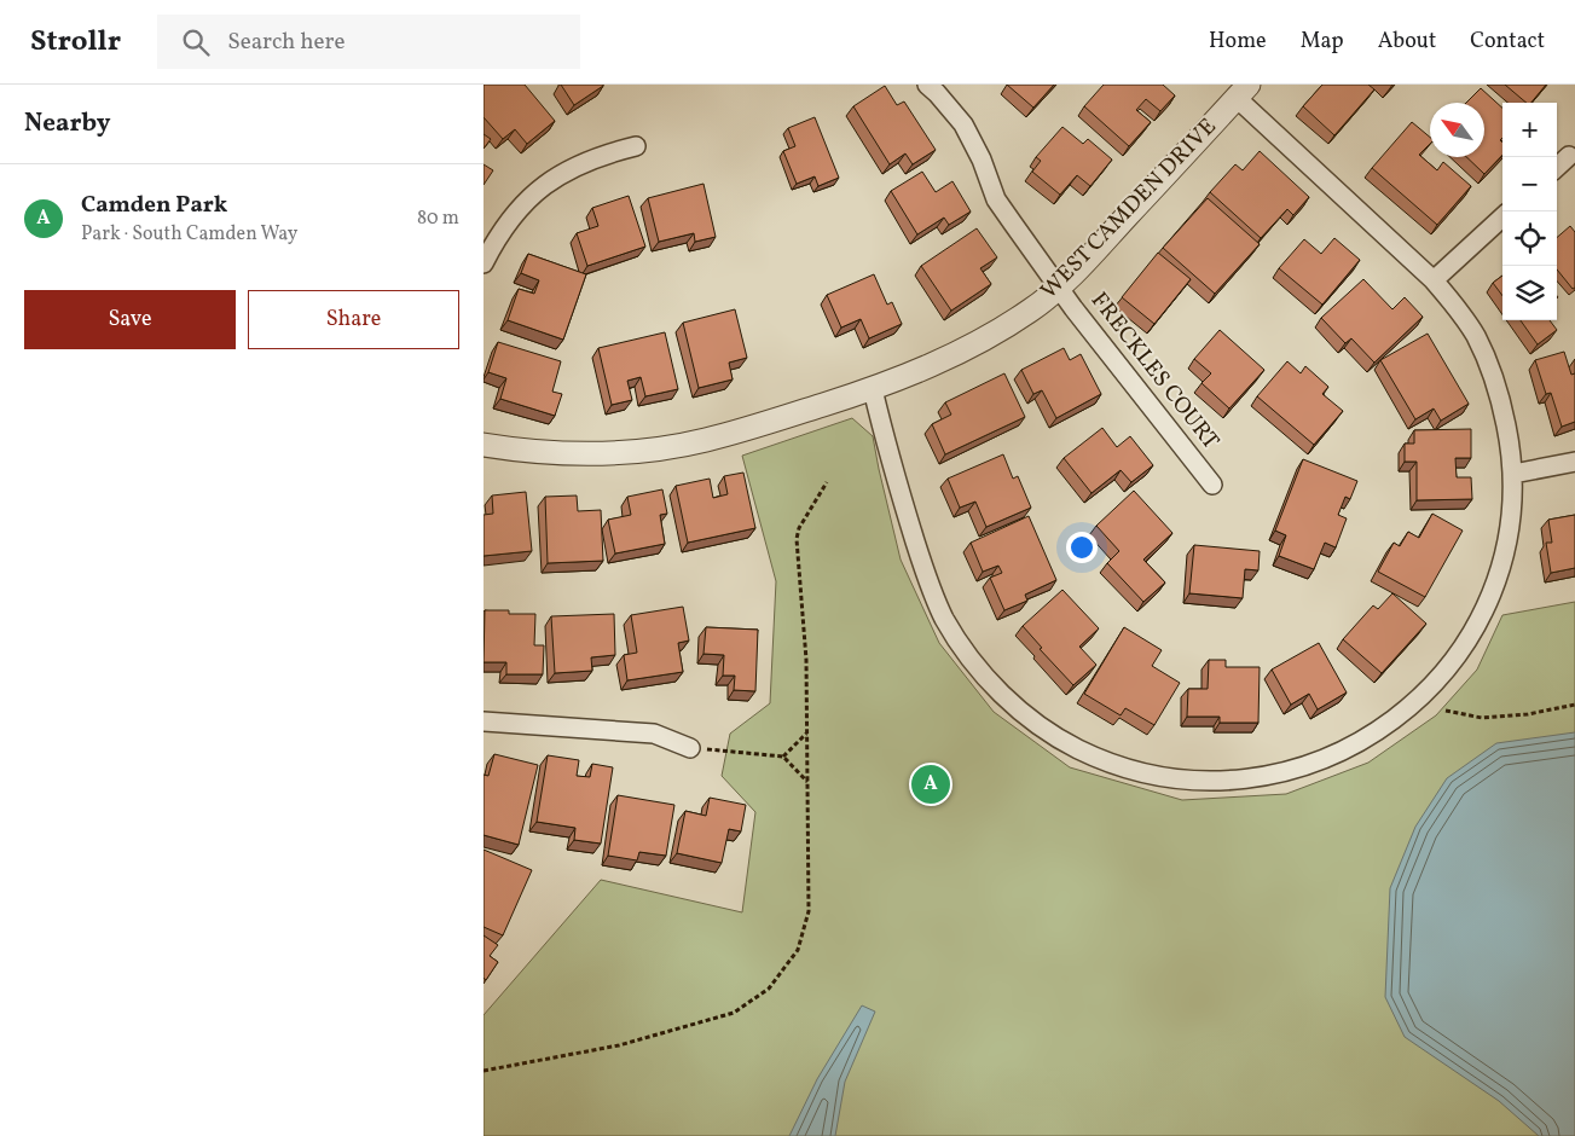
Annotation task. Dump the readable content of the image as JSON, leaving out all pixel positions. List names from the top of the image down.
{
  "streets": {
    "street": ["WEST CAMDEN DRIVE", "FRECKLES COURT"]
  },
  "crossings": [
    ["WEST CAMDEN DRIVE", "FRECKLES COURT"]
  ],
  "north": "top left",
  "page": {
    "header": "Strollr",
    "search": "Search here",
    "nav": [
      "Home",
      "Map",
      "About",
      "Contact"
    ],
    "heading": "Nearby",
    "map_buttons": ["+", "−"],
    "list": [
      {
        "mark": "A",
        "name": "Camden Park",
        "note": "Park · South Camden Way",
        "value": "80 m"
      }
    ],
    "buttons": ["Save", "Share"],
    "pins": "A"
  }
}
